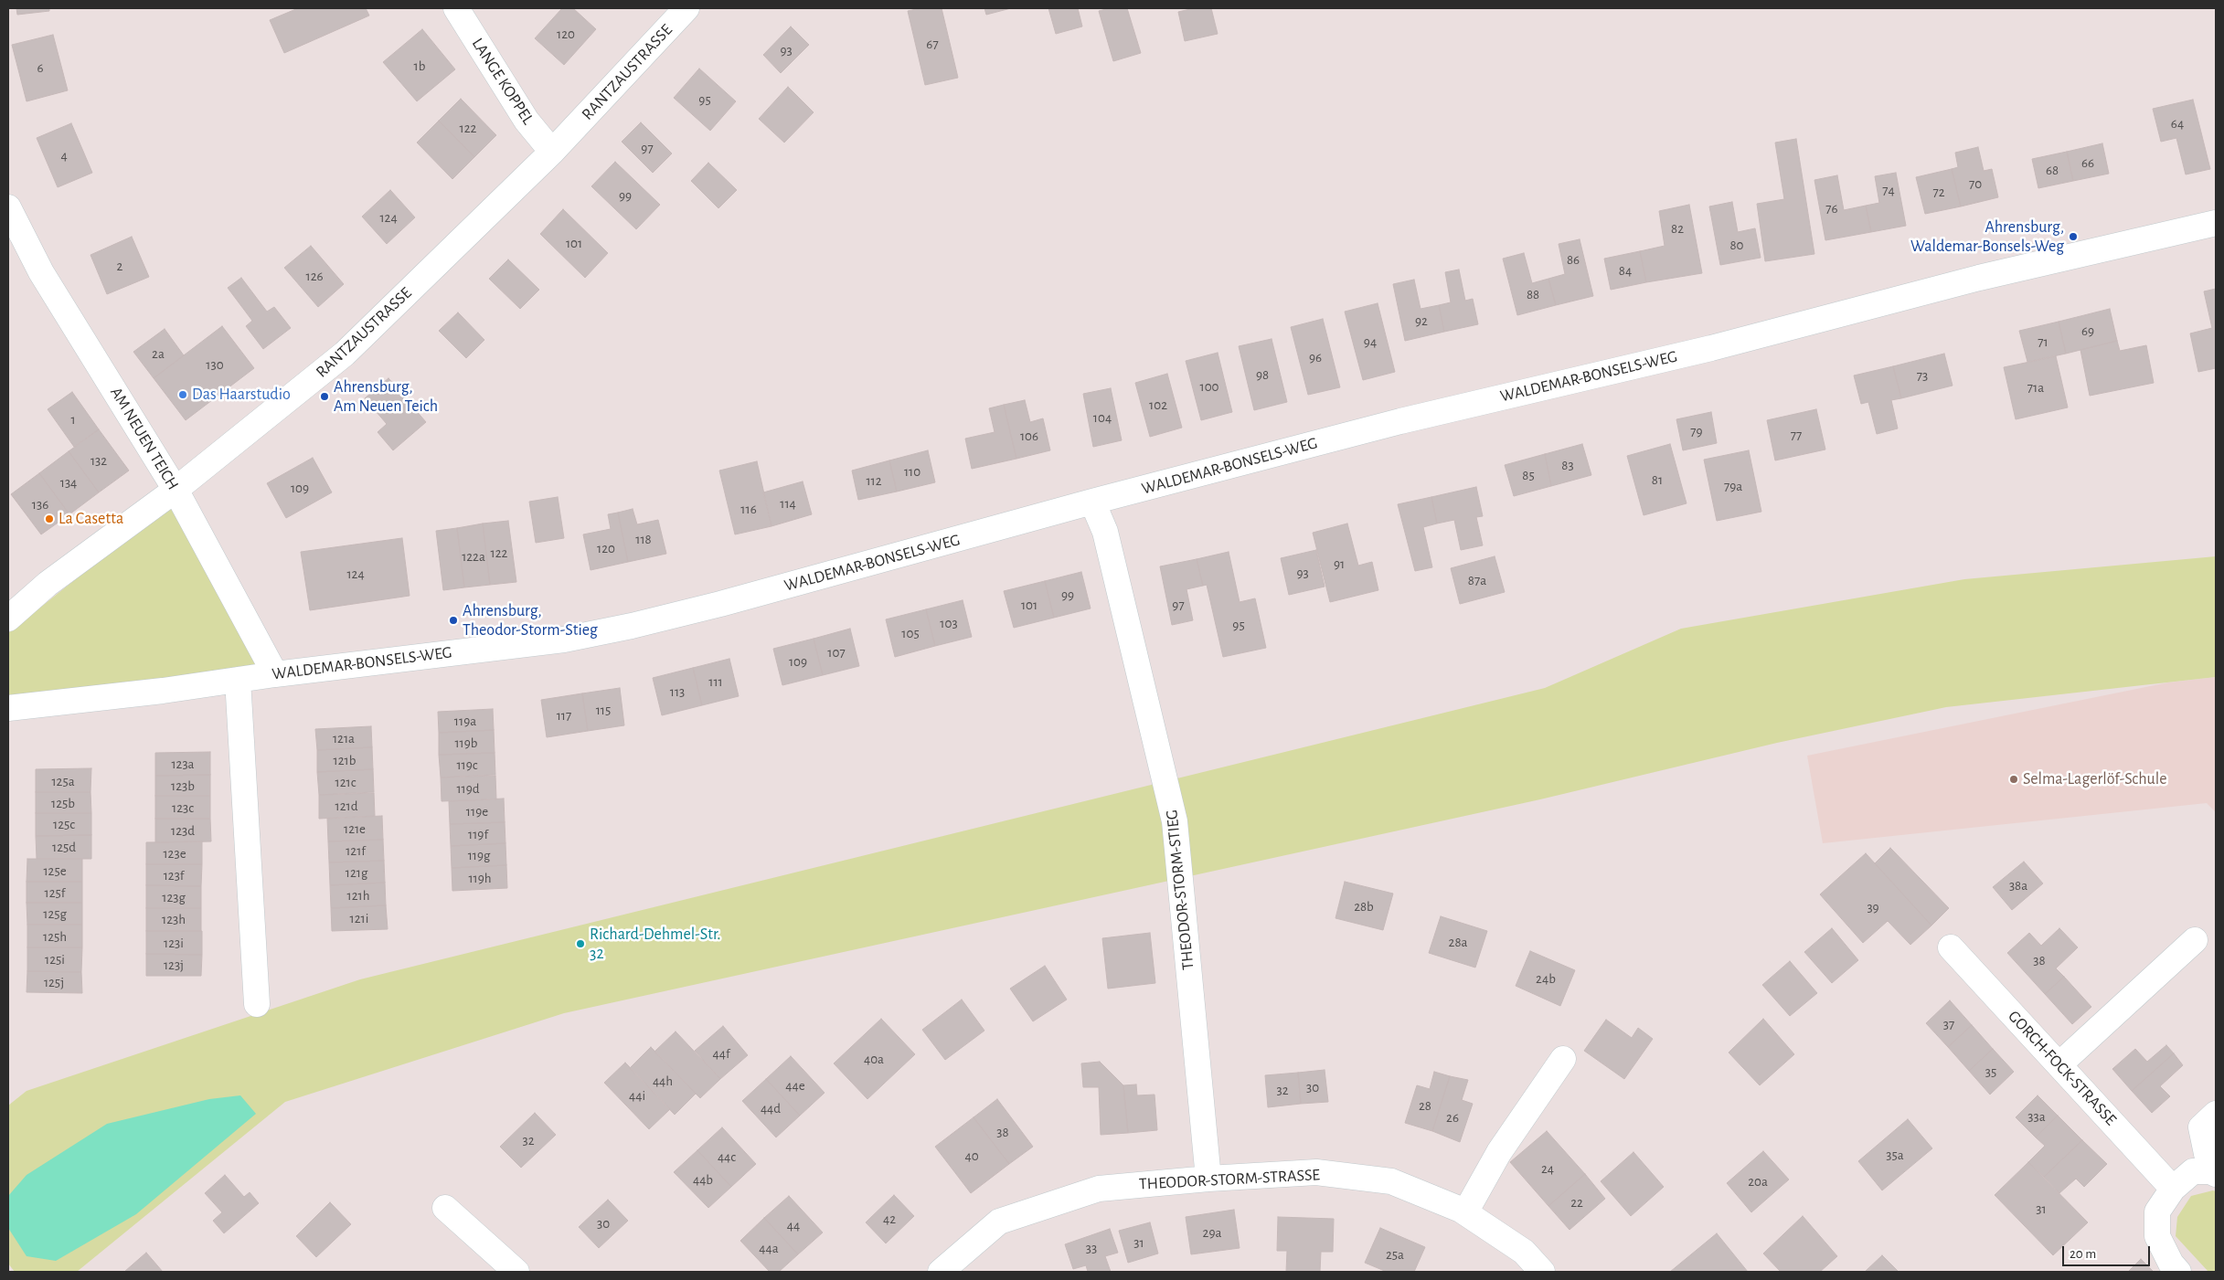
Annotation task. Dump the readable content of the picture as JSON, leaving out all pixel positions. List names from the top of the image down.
{
  "streets": {
    "street": [
      "RANTZAUSTRASSE",
      "LANGE KOPPEL",
      "WALDEMAR-BONSELS-WEG",
      "AM NEUEN TEICH",
      "THEODOR-STORM-STIEG",
      "GORCH-FOCK-STRASSE",
      "THEODOR-STORM-STRASSE"
    ]
  },
  "crossings": [
    ["RANTZAUSTRASSE", "LANGE KOPPEL"],
    ["RANTZAUSTRASSE", "AM NEUEN TEICH"],
    ["WALDEMAR-BONSELS-WEG", "AM NEUEN TEICH"],
    ["WALDEMAR-BONSELS-WEG", "THEODOR-STORM-STIEG"],
    ["THEODOR-STORM-STIEG", "THEODOR-STORM-STRASSE"]
  ],
  "places": [
    "Ahrensburg, Waldemar-Bonsels-Weg",
    "Das Haarstudio",
    "Ahrensburg, Am Neuen Teich",
    "La Casetta",
    "Ahrensburg, Theodor-Storm-Stieg",
    "Selma-Lagerlöf-Schule",
    "Richard-Dehmel-Str. 32"
  ],
  "house_numbers": [
    "120",
    "67",
    "93",
    "1b",
    "6",
    "95",
    "64",
    "122",
    "97",
    "4",
    "66",
    "68",
    "70",
    "74",
    "72",
    "99",
    "76",
    "124",
    "82",
    "101",
    "80",
    "86",
    "2",
    "84",
    "126",
    "88",
    "92",
    "69",
    "94",
    "71",
    "2a",
    "96",
    "130",
    "98",
    "73",
    "100",
    "71a",
    "102",
    "104",
    "1",
    "79",
    "77",
    "106",
    "132",
    "83",
    "110",
    "85",
    "81",
    "112",
    "134",
    "79a",
    "109",
    "114",
    "136",
    "116",
    "118",
    "120",
    "122",
    "122a",
    "91",
    "93",
    "124",
    "87a",
    "99",
    "101",
    "97",
    "103",
    "95",
    "105",
    "107",
    "109",
    "111",
    "113",
    "115",
    "117",
    "119a",
    "121a",
    "119b",
    "121b",
    "123a",
    "119c",
    "125a",
    "121c",
    "123b",
    "119d",
    "125b",
    "121d",
    "123c",
    "119e",
    "125c",
    "121e",
    "123d",
    "119f",
    "125d",
    "121f",
    "123e",
    "119g",
    "125e",
    "121g",
    "123f",
    "119h",
    "38a",
    "125f",
    "121h",
    "123g",
    "28b",
    "39",
    "125g",
    "121i",
    "123h",
    "125h",
    "28a",
    "123i",
    "125i",
    "38",
    "123j",
    "24b",
    "125j",
    "37",
    "44f",
    "40a",
    "35",
    "44h",
    "44e",
    "30",
    "32",
    "44i",
    "28",
    "44d",
    "33a",
    "26",
    "38",
    "32",
    "35a",
    "40",
    "44c",
    "24",
    "44b",
    "20a",
    "22",
    "31",
    "42",
    "30",
    "44",
    "29a",
    "31",
    "44a",
    "33",
    "25a"
  ],
  "scale_bar": "20 m"
}
